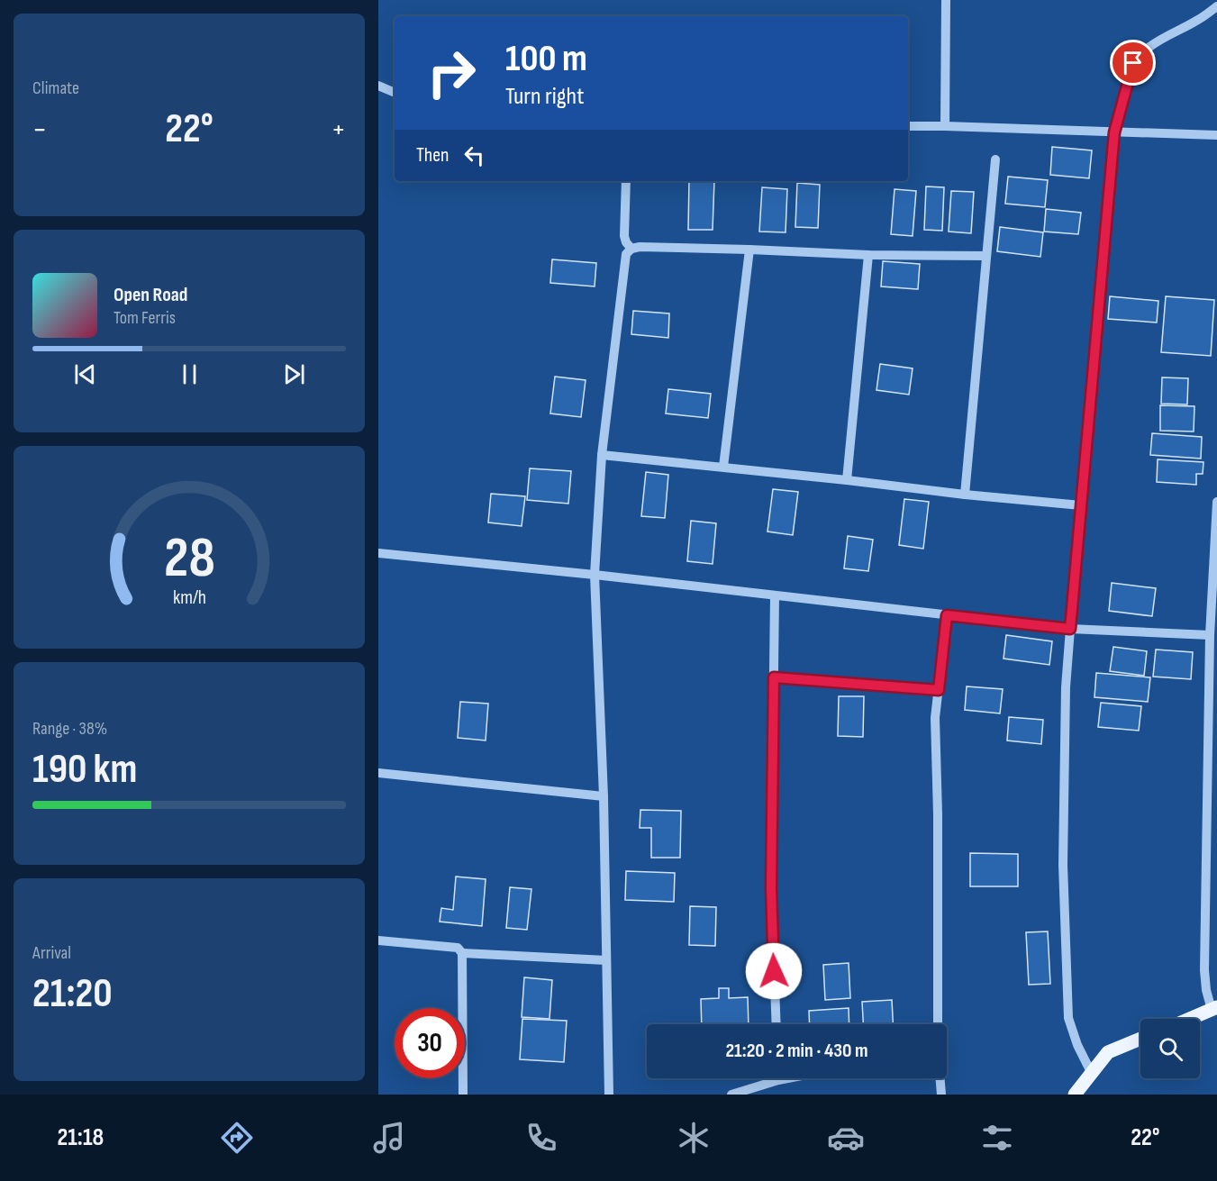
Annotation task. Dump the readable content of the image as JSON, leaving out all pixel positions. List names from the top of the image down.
{
  "page": {
    "tile": [
      "Climate",
      ["Range · 38%", "190 km"],
      ["Arrival", "21:20"]
    ],
    "turn": ["100 m", "Turn right"],
    "heat": ["−", "22°", "+"],
    "then": "Then",
    "song": ["Open Road", "Tom Ferris"],
    "limit": "30",
    "trip": "21:20 · 2 min · 430 m",
    "tabs": ["21:18", "22°"],
    "gauge": ["28", "km/h"]
  }
}
